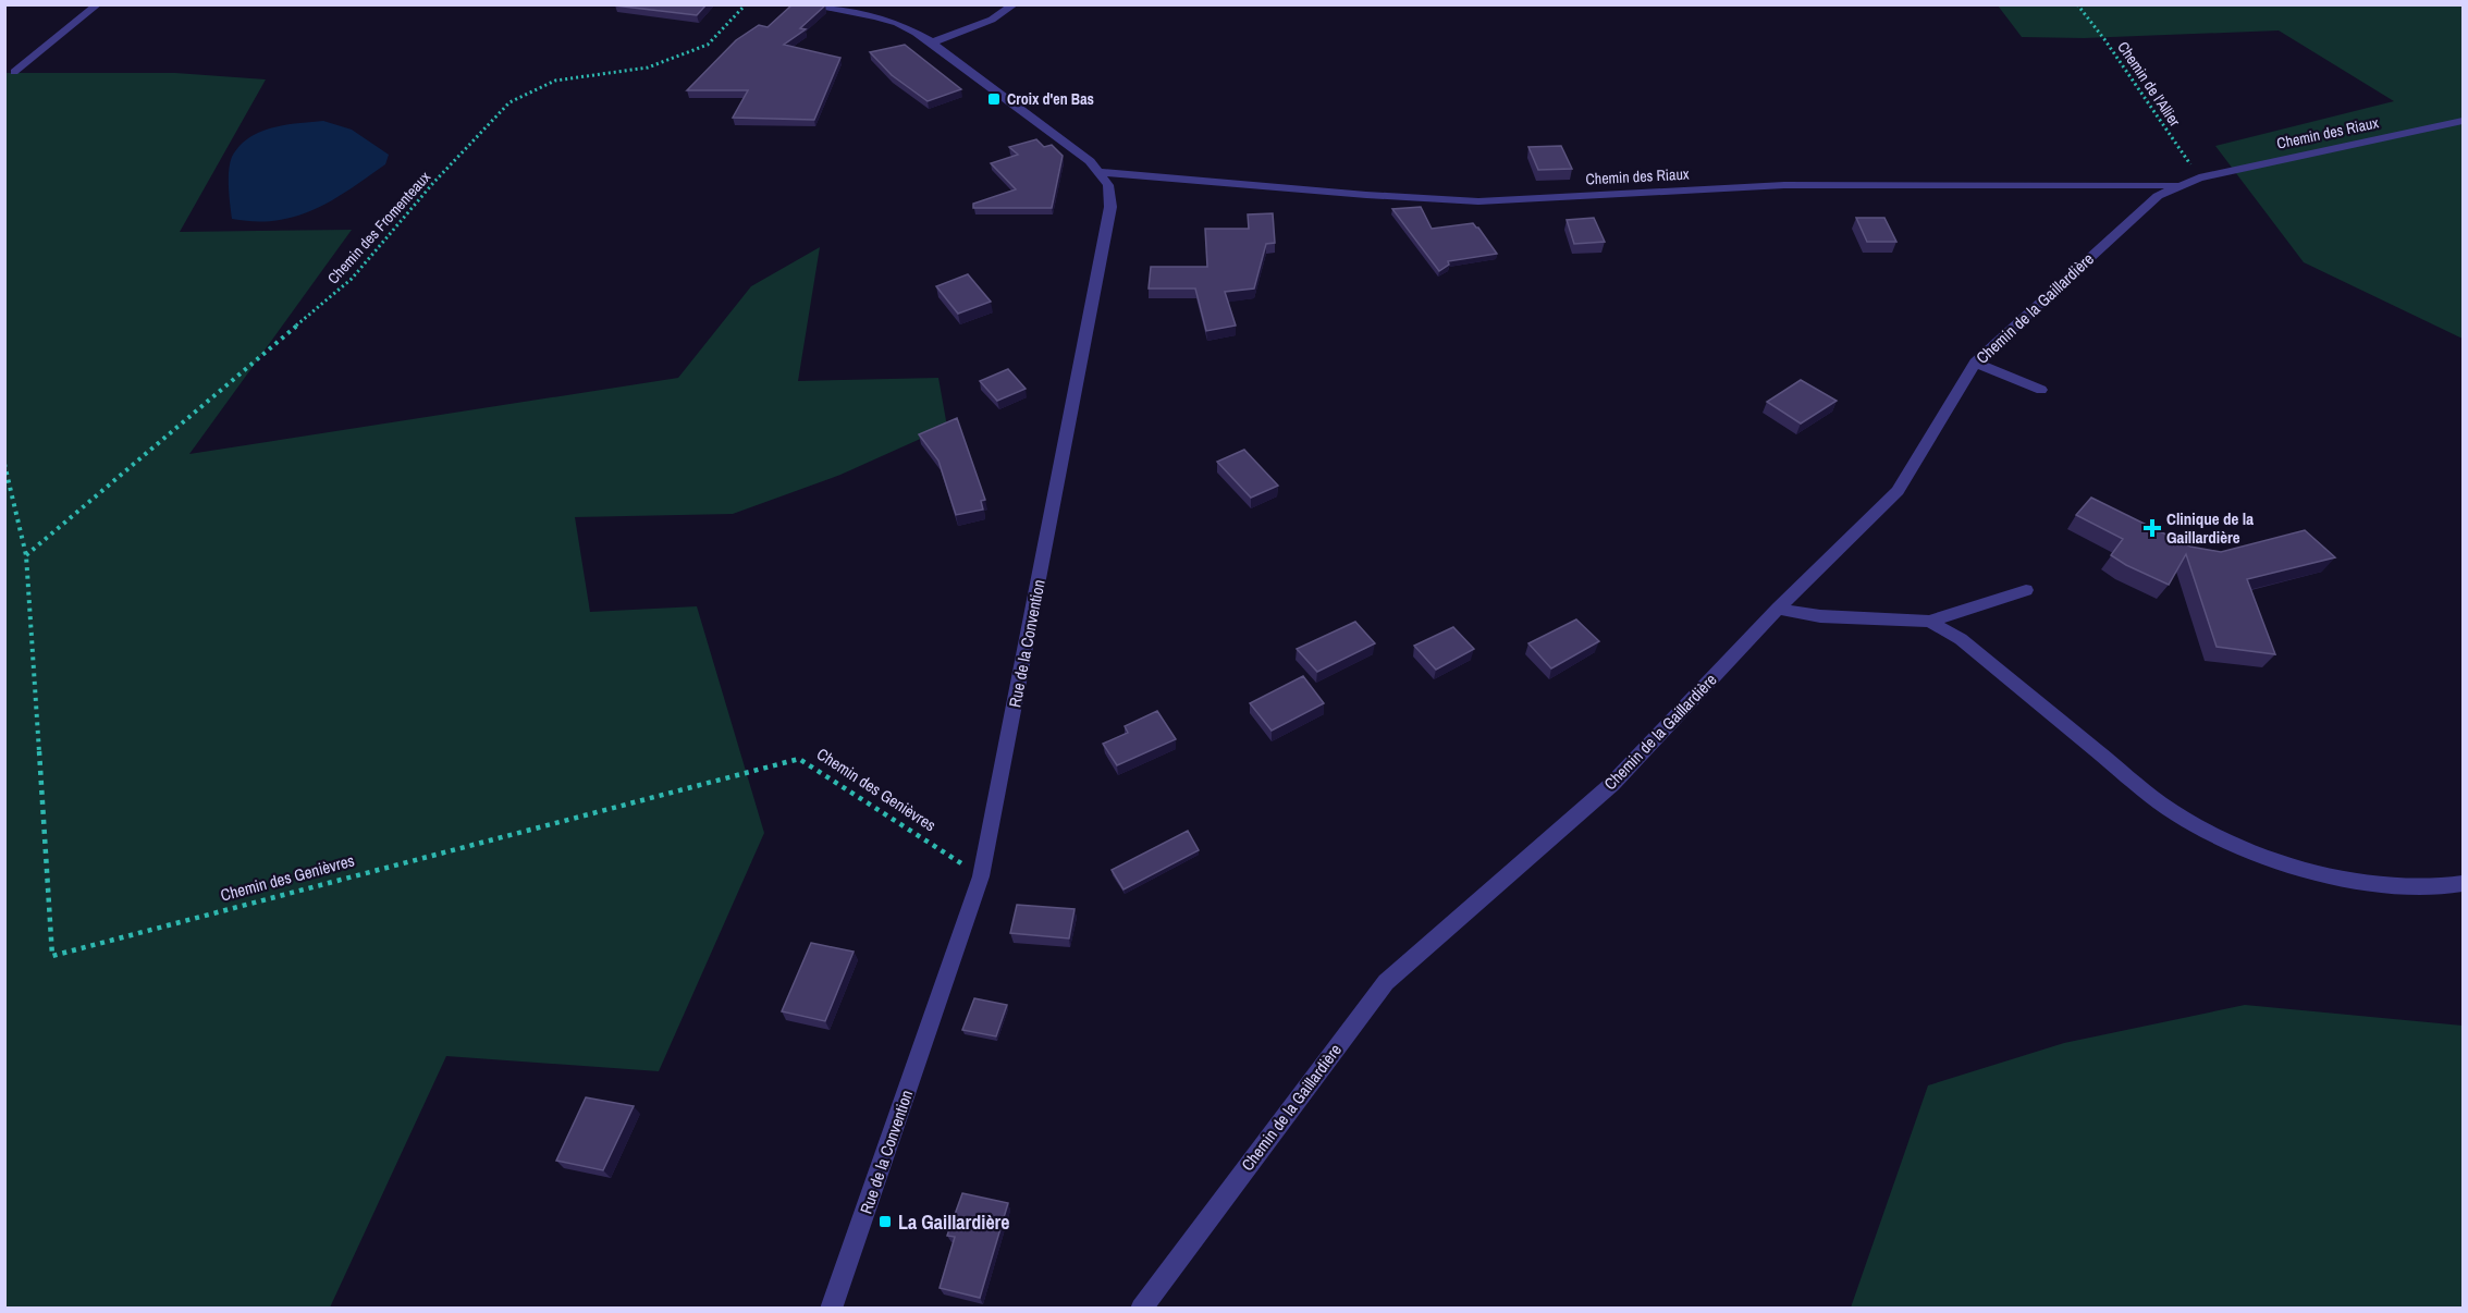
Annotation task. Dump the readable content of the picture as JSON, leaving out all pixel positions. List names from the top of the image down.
{
  "streets": {
    "street": ["Chemin des Riaux", "Chemin de la Gaillardière", "Rue de la Convention"],
    "path": ["Chemin de l'Allier", "Chemin des Fromenteaux", "Chemin des Genièvres"]
  },
  "crossings": [
    ["Chemin de l'Allier", "Chemin des Riaux"],
    ["Chemin de l'Allier", "Chemin de la Gaillardière"],
    ["Chemin des Riaux", "Chemin de la Gaillardière"],
    ["Chemin des Riaux", "Rue de la Convention"],
    ["Chemin des Fromenteaux", "Chemin des Genièvres"],
    ["Rue de la Convention", "Chemin des Genièvres"]
  ],
  "places": {
    "transit": ["Croix d'en Bas", "La Gaillardière"],
    "health": ["Clinique de la Gaillardière"]
  }
}
